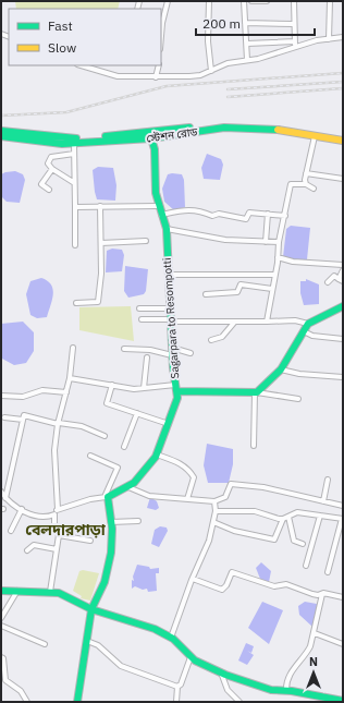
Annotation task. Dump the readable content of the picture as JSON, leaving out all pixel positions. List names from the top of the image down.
{
  "streets": {
    "main road": ["স্টেশন রোড", "Sagarpara to Resompotti"]
  },
  "crossings": [
    ["স্টেশন রোড", "Sagarpara to Resompotti"]
  ],
  "districts": ["বেলদারপাড়া"],
  "legend": ["Fast", "Slow"],
  "scale_bar": "200 m",
  "north": "top"
}
